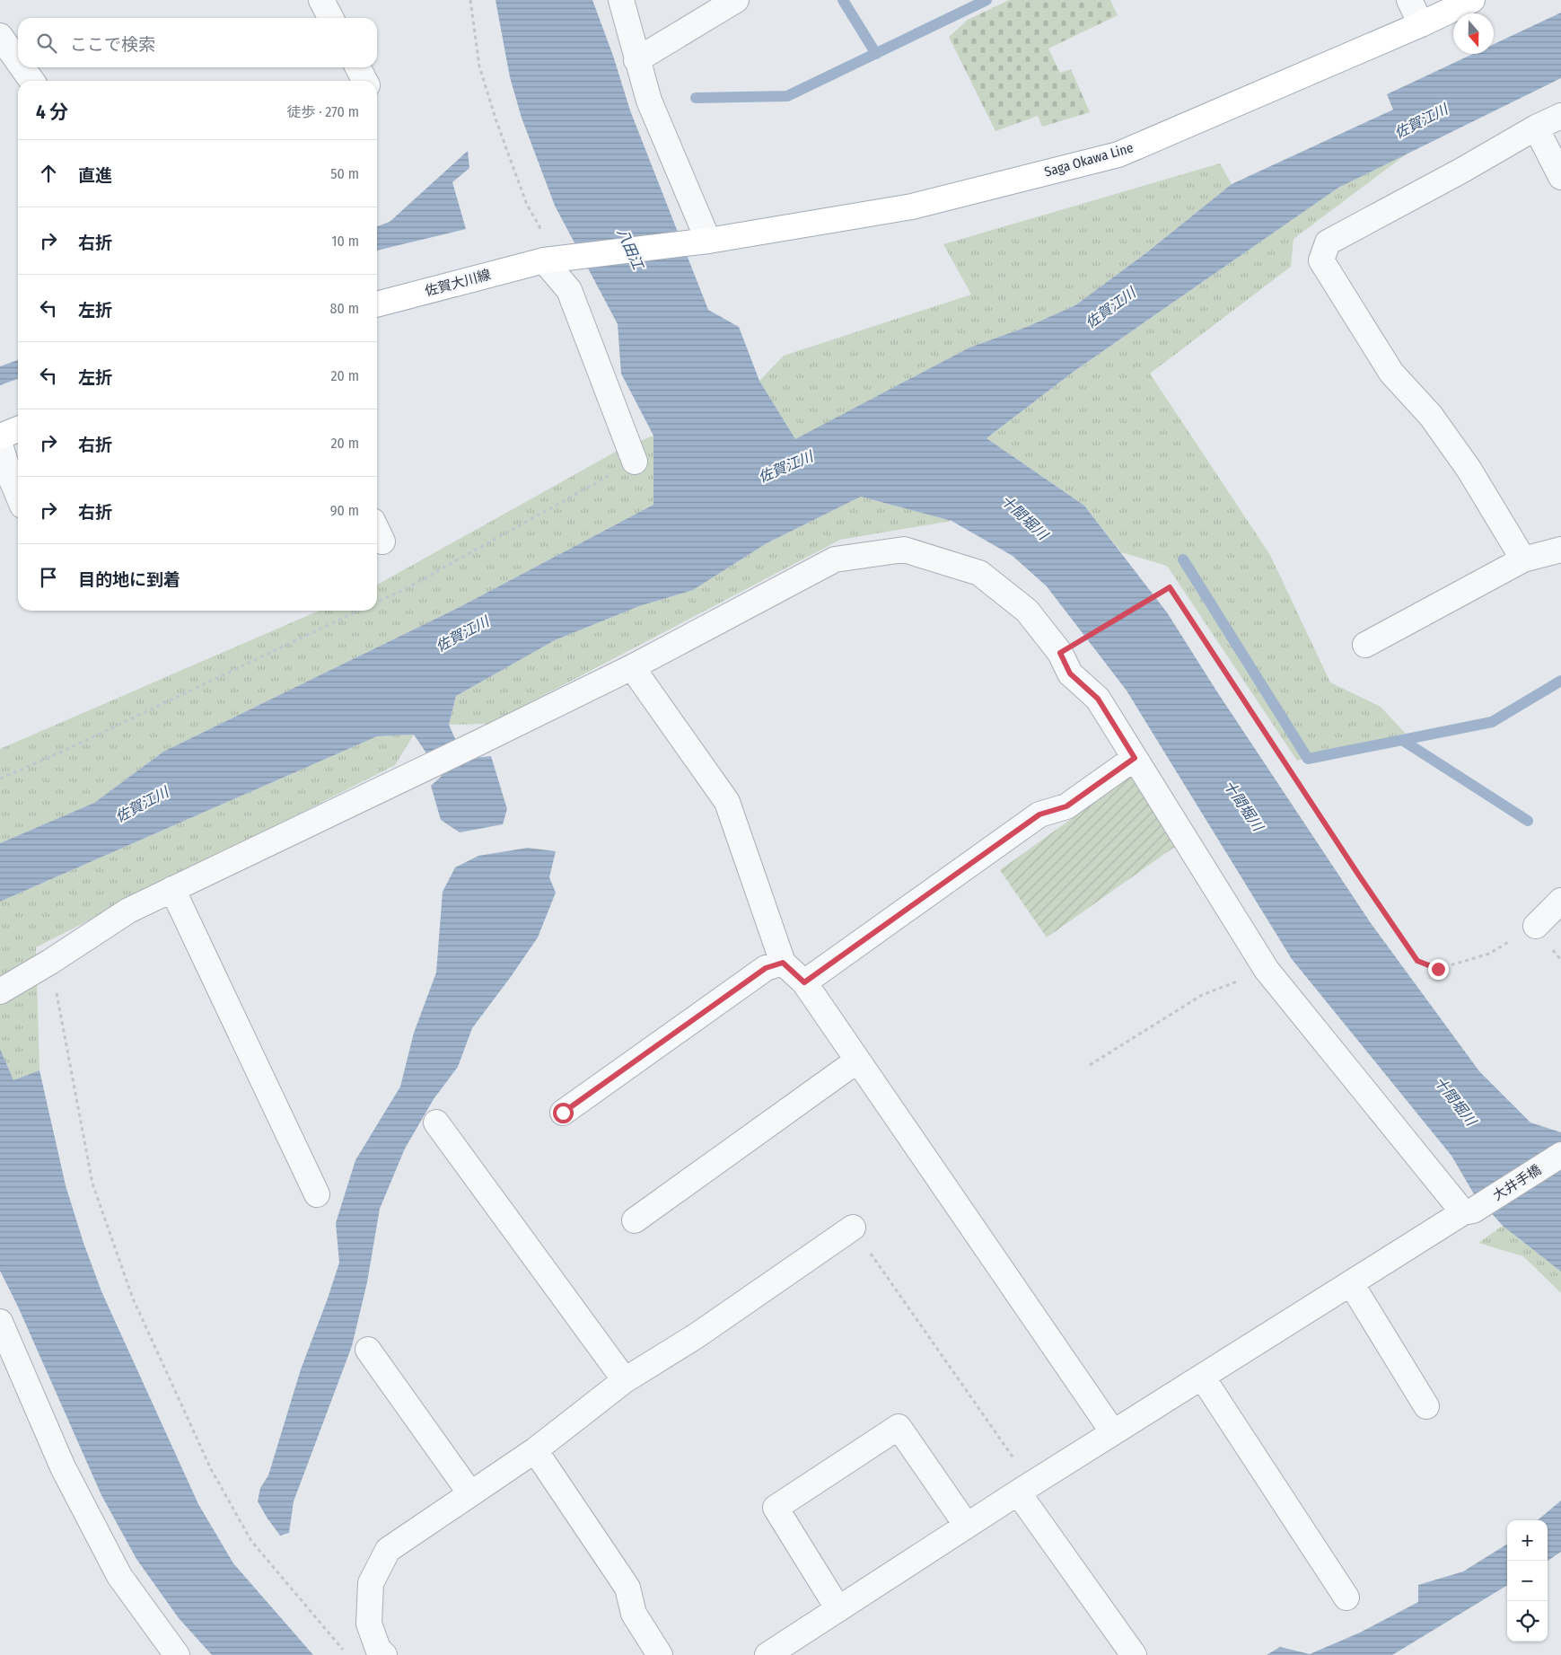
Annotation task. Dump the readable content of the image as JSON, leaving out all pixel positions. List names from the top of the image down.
{
  "streets": {
    "main road": ["Saga Okawa Line", "佐賀大川線"],
    "street": ["大井手橋"]
  },
  "crossings": [
    ["Saga Okawa Line", "佐賀大川線"]
  ],
  "water": ["佐賀江川", "八田江", "十間堀川"],
  "north": "bottom",
  "page": {
    "search": "ここで検索",
    "heading": ["4 分", "徒歩 · 270 m"],
    "list": [
      ["直進", "50 m"],
      ["右折", "10 m"],
      ["左折", "80 m"],
      ["左折", "20 m"],
      ["右折", "20 m"],
      ["右折", "90 m"],
      "目的地に到着"
    ],
    "map_buttons": ["+", "−"]
  }
}
